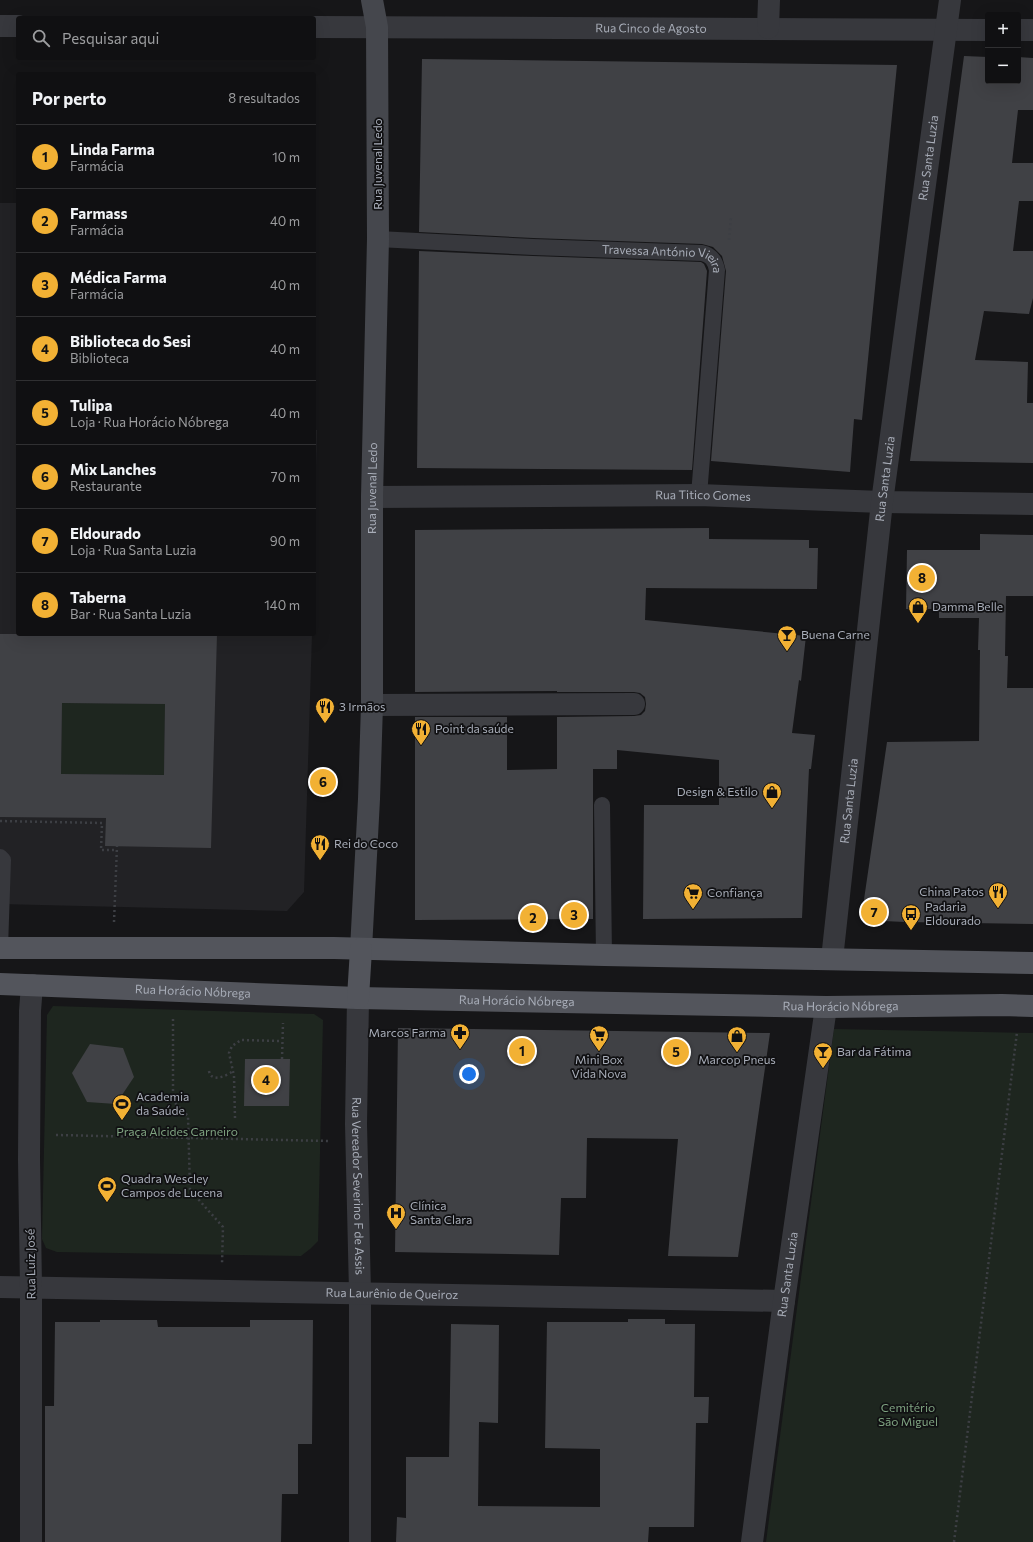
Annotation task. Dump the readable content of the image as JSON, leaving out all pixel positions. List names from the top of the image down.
{
  "streets": {
    "main road": ["Rua Juvenal Ledo", "Rua Horácio Nóbrega"],
    "street": [
      "Rua Cinco de Agosto",
      "Rua Santa Luzia",
      "Rua Titico Gomes",
      "Rua Vereador Severino F de Assis",
      "Rua Luiz José",
      "Rua Laurênio de Queiroz"
    ],
    "lane": ["Travessa António Vieira"]
  },
  "crossings": [
    ["Rua Cinco de Agosto", "Rua Santa Luzia"],
    ["Rua Cinco de Agosto", "Rua Juvenal Ledo"],
    ["Rua Santa Luzia", "Rua Titico Gomes"],
    ["Rua Santa Luzia", "Rua Horácio Nóbrega"],
    ["Rua Santa Luzia", "Rua Laurênio de Queiroz"],
    ["Rua Juvenal Ledo", "Travessa António Vieira"],
    ["Rua Juvenal Ledo", "Rua Titico Gomes"],
    ["Travessa António Vieira", "Rua Titico Gomes"],
    ["Rua Horácio Nóbrega", "Rua Vereador Severino F de Assis"],
    ["Rua Horácio Nóbrega", "Rua Luiz José"],
    ["Rua Vereador Severino F de Assis", "Rua Laurênio de Queiroz"],
    ["Rua Luiz José", "Rua Laurênio de Queiroz"]
  ],
  "parks": ["Praça Alcides Carneiro", "Cemitério São Miguel"],
  "places": {
    "shop": ["Damma Belle", "Design & Estilo", "Marcop Pneus"],
    "bar": ["Buena Carne", "Bar da Fátima"],
    "restaurant": [
      "3 Irmãos",
      "Point da saúde",
      "Rei do Coco",
      "China Patos"
    ],
    "supermarket": ["Confiança", "Mini Box Vida Nova"],
    "bus stop": ["Padaria Eldourado"],
    "pharmacy": ["Marcos Farma"],
    "sports": ["Academia da Saúde", "Quadra Wescley Campos de Lucena"],
    "hospital": ["Clínica Santa Clara"]
  },
  "page": {
    "map_buttons": ["+", "−"],
    "search": "Pesquisar aqui",
    "heading": ["Por perto", "8 resultados"],
    "list": [
      {
        "mark": "1",
        "name": "Linda Farma",
        "note": "Farmácia",
        "value": "10 m"
      },
      {
        "mark": "2",
        "name": "Farmass",
        "note": "Farmácia",
        "value": "40 m"
      },
      {
        "mark": "3",
        "name": "Médica Farma",
        "note": "Farmácia",
        "value": "40 m"
      },
      {
        "mark": "4",
        "name": "Biblioteca do Sesi",
        "note": "Biblioteca",
        "value": "40 m"
      },
      {
        "mark": "5",
        "name": "Tulipa",
        "note": "Loja · Rua Horácio Nóbrega",
        "value": "40 m"
      },
      {
        "mark": "6",
        "name": "Mix Lanches",
        "note": "Restaurante",
        "value": "70 m"
      },
      {
        "mark": "7",
        "name": "Eldourado",
        "note": "Loja · Rua Santa Luzia",
        "value": "90 m"
      },
      {
        "mark": "8",
        "name": "Taberna",
        "note": "Bar · Rua Santa Luzia",
        "value": "140 m"
      }
    ],
    "pins": [
      "8",
      "6",
      "7",
      "3",
      "2",
      "1",
      "5",
      "4"
    ]
  }
}
